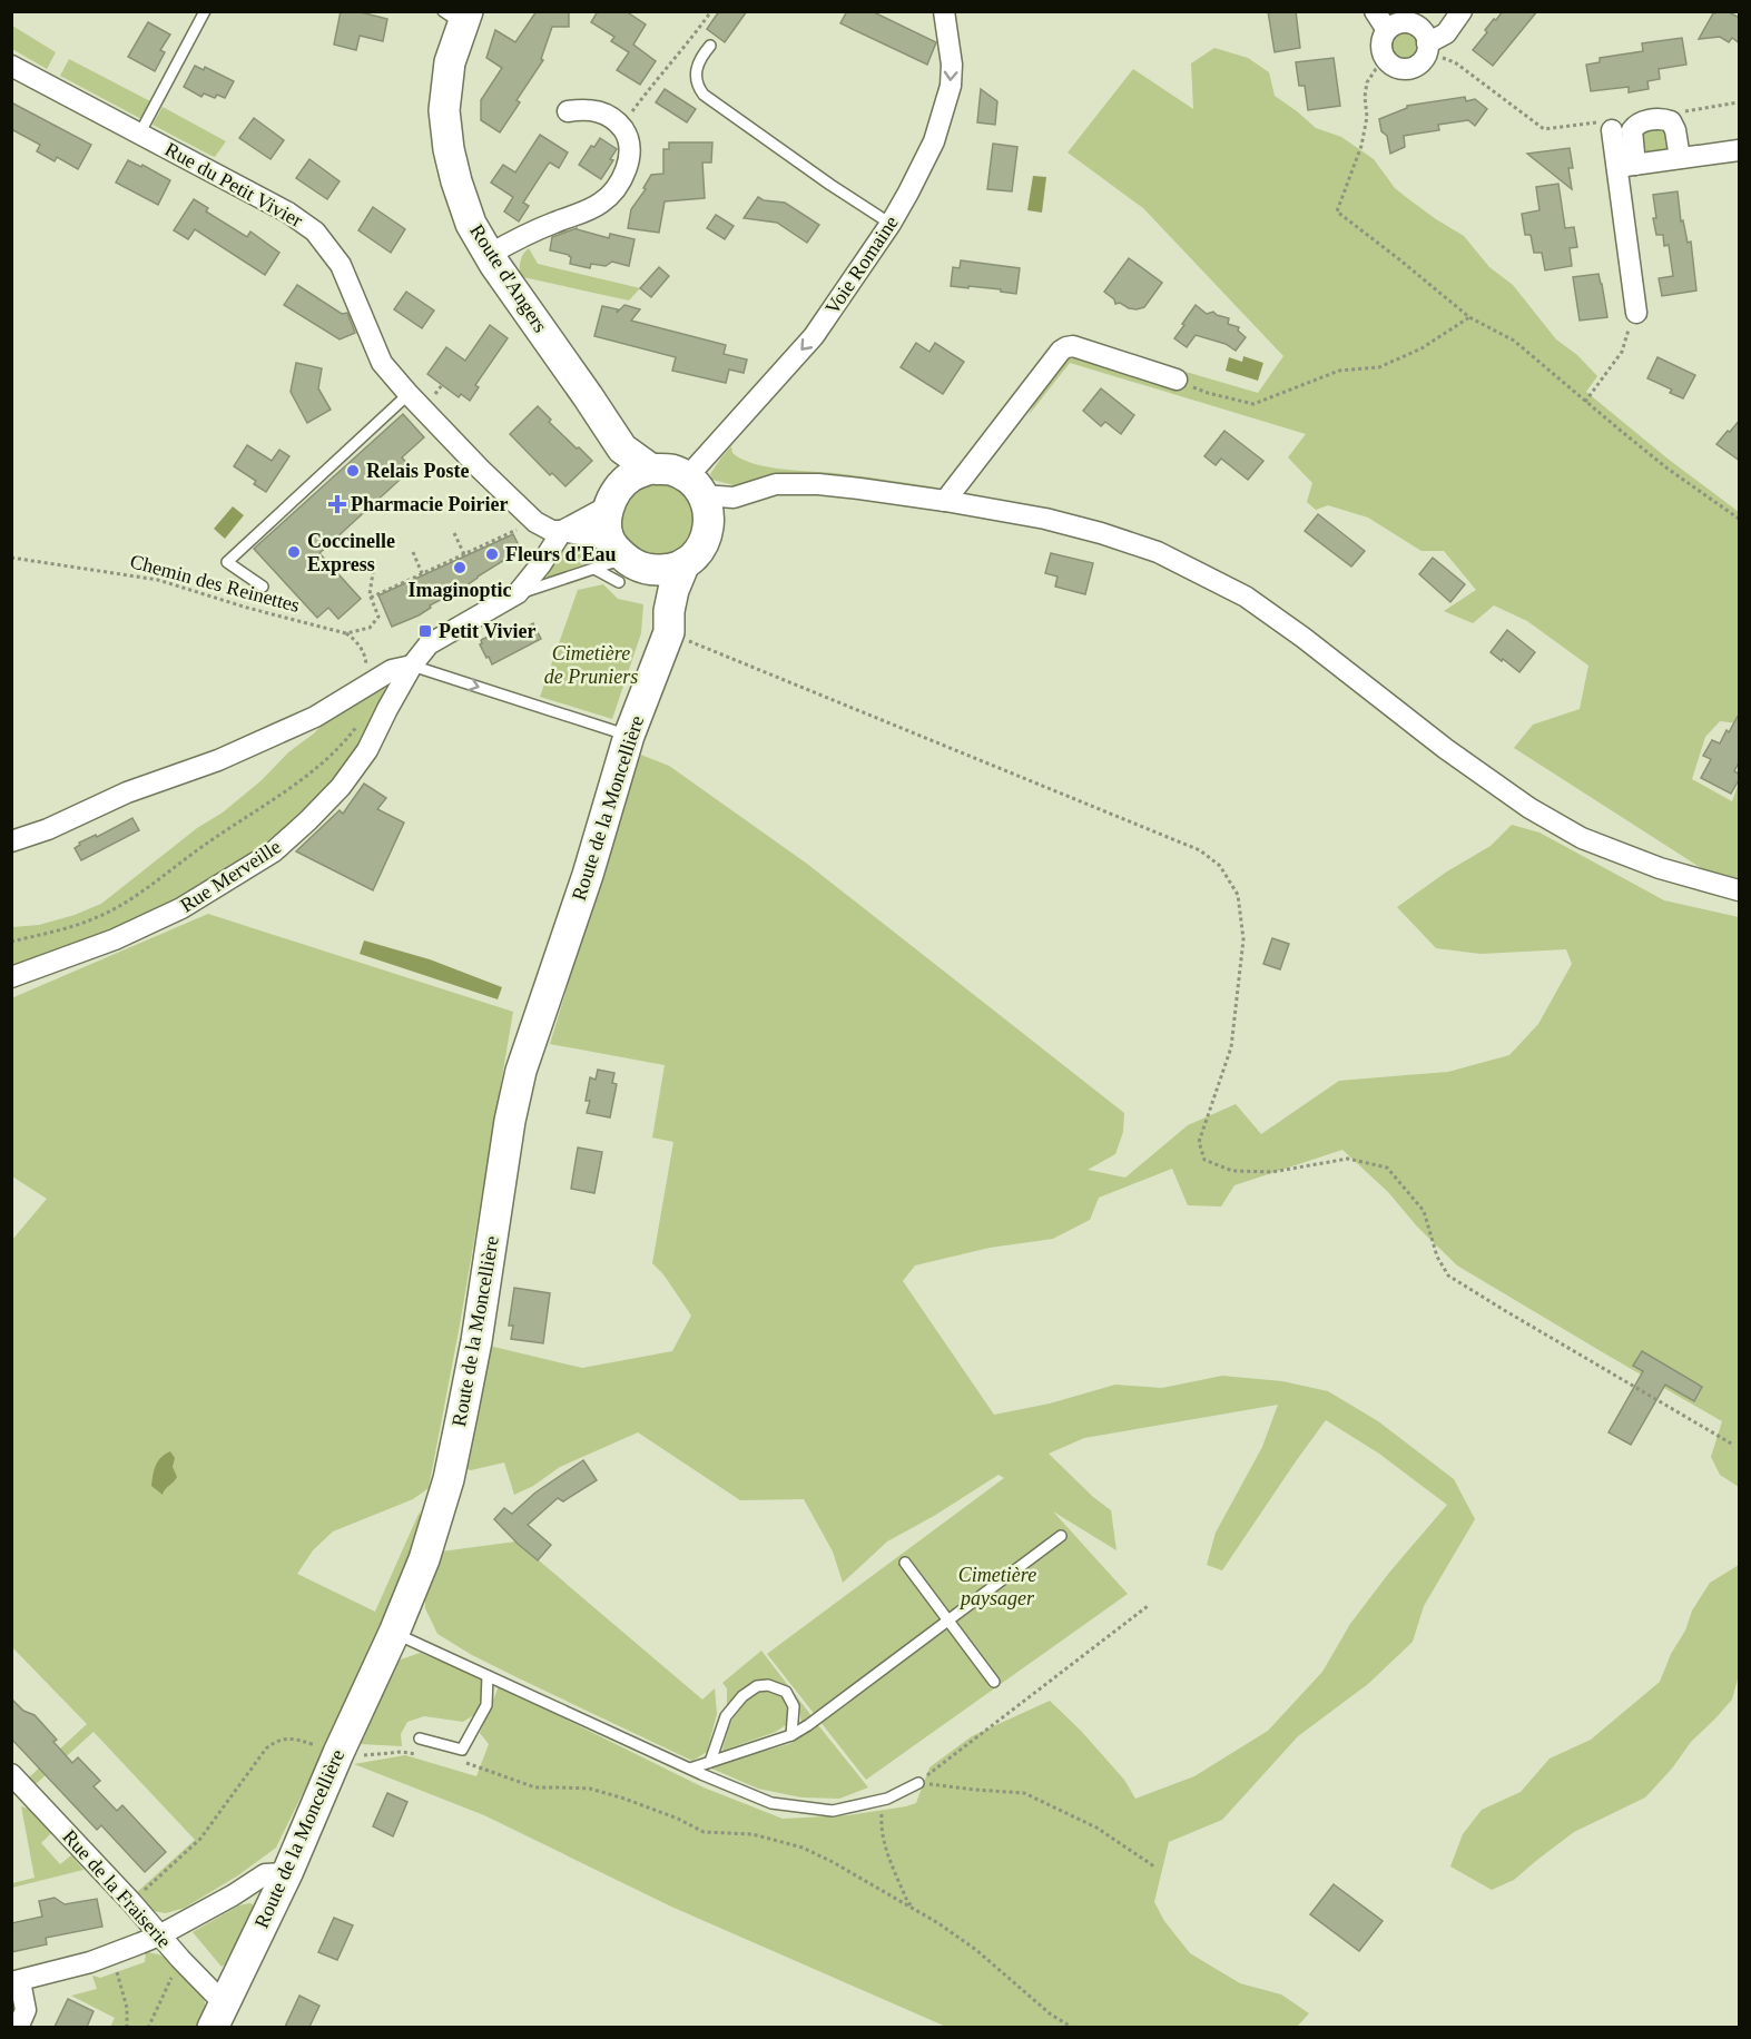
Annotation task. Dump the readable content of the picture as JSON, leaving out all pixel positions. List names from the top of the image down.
{
  "streets": {
    "street": [
      "Rue du Petit Vivier",
      "Voie Romaine",
      "Route d'Angers",
      "Route de la Moncellière",
      "Rue Merveille",
      "Rue de la Fraiserie"
    ],
    "path": ["Chemin des Reinettes"]
  },
  "crossings": [
    ["Rue du Petit Vivier", "Voie Romaine"],
    ["Rue du Petit Vivier", "Route d'Angers"],
    ["Rue du Petit Vivier", "Route de la Moncellière"],
    ["Voie Romaine", "Route d'Angers"],
    ["Voie Romaine", "Route de la Moncellière"],
    ["Route d'Angers", "Route de la Moncellière"],
    ["Route de la Moncellière", "Rue de la Fraiserie"]
  ],
  "one_way": ["Voie Romaine"],
  "parks": ["Cimetière de Pruniers", "Cimetière paysager"],
  "places": {
    "other": [
      "Relais Poste",
      "Coccinelle Express",
      "Fleurs d'Eau",
      "Imaginoptic"
    ],
    "health": ["Pharmacie Poirier"],
    "transit": ["Petit Vivier"]
  }
}
